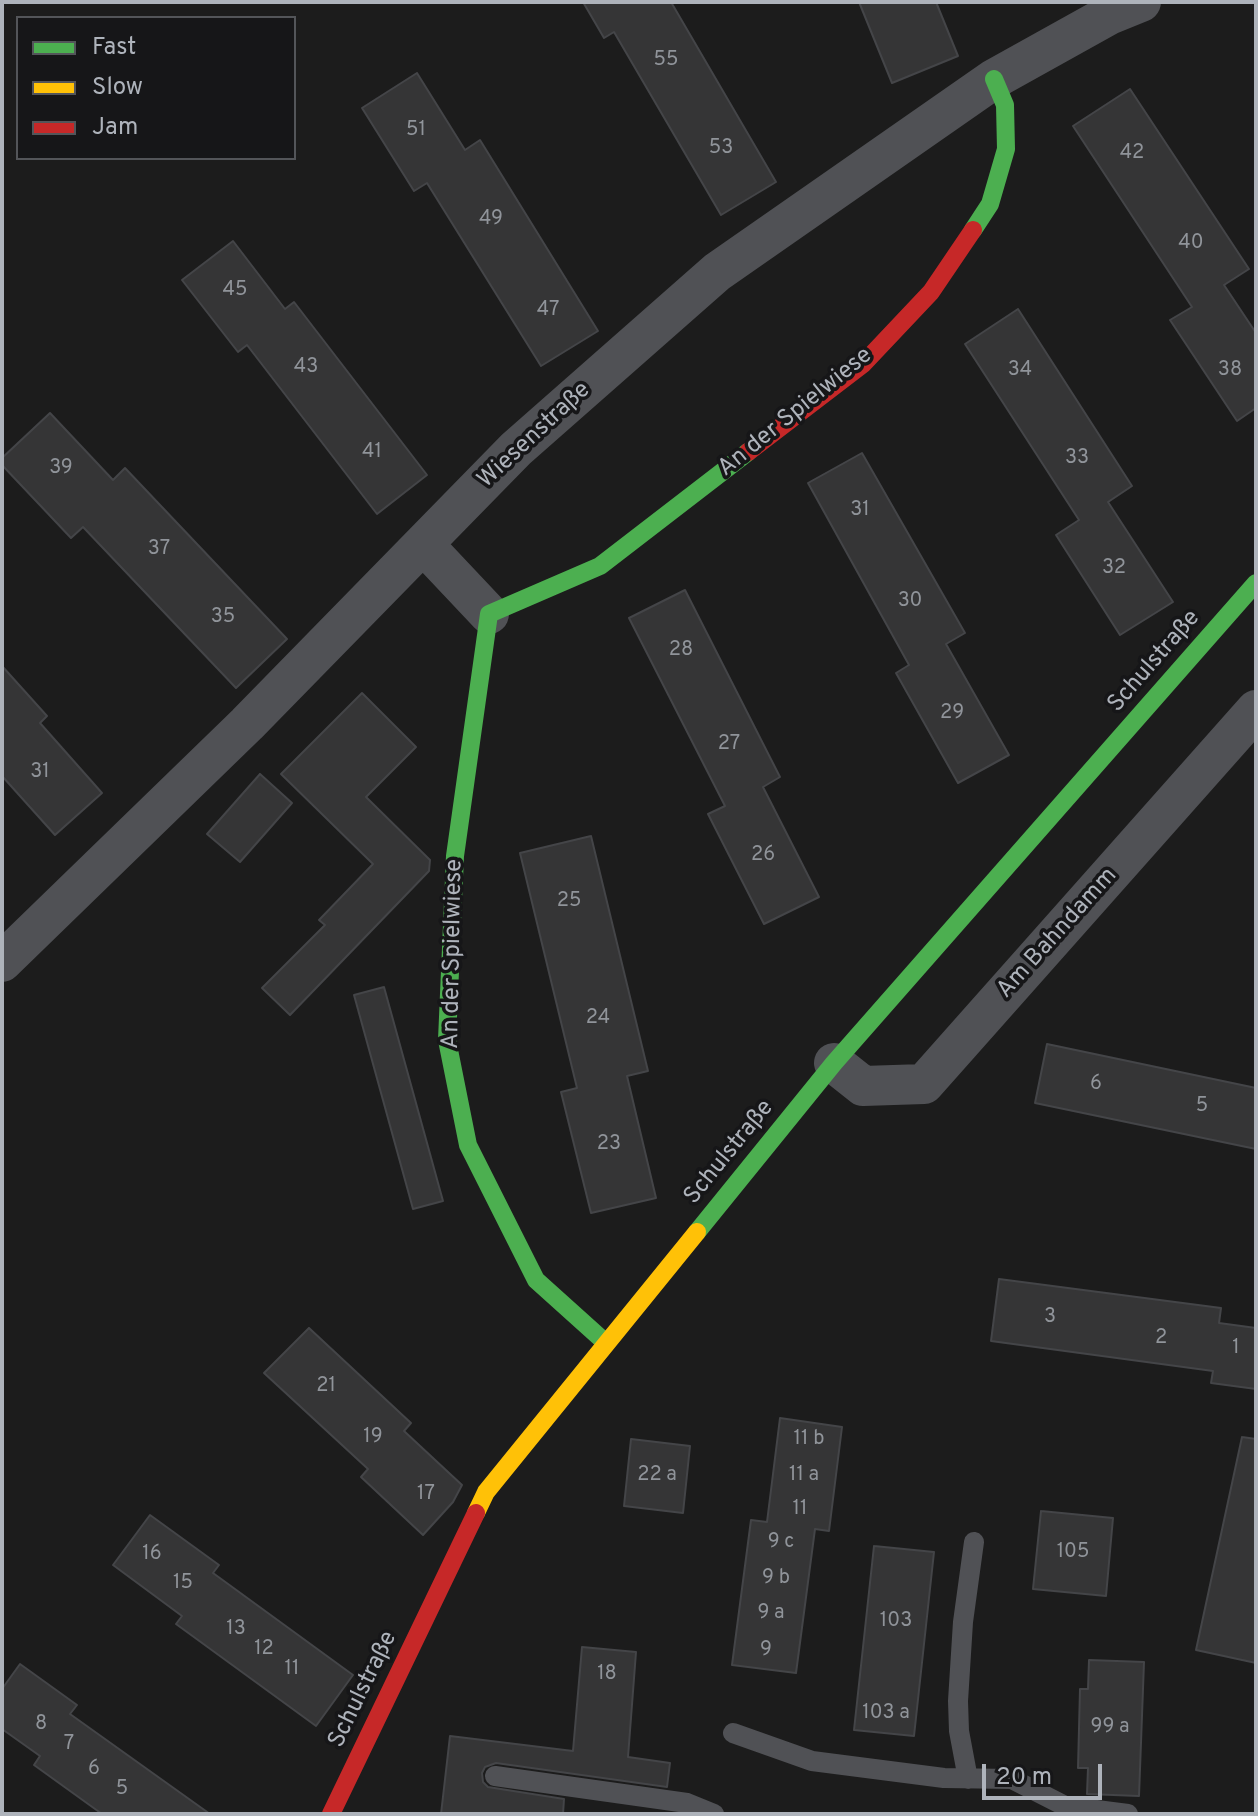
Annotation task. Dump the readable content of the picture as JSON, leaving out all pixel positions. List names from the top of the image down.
{
  "streets": {
    "street": [
      "An der Spielwiese",
      "Wiesenstraße",
      "Schulstraße",
      "Am Bahndamm"
    ]
  },
  "crossings": [
    ["An der Spielwiese", "Wiesenstraße"],
    ["An der Spielwiese", "Schulstraße"],
    ["Schulstraße", "Am Bahndamm"]
  ],
  "house_numbers": [
    "55",
    "51",
    "53",
    "42",
    "49",
    "40",
    "45",
    "47",
    "43",
    "34",
    "38",
    "41",
    "33",
    "39",
    "31",
    "37",
    "32",
    "30",
    "35",
    "28",
    "29",
    "27",
    "31",
    "26",
    "25",
    "24",
    "6",
    "5",
    "23",
    "3",
    "2",
    "1",
    "21",
    "19",
    "11 b",
    "22 a",
    "11 a",
    "17",
    "11",
    "9 c",
    "105",
    "16",
    "9 b",
    "15",
    "9 a",
    "103",
    "13",
    "12",
    "9",
    "11",
    "18",
    "103 a",
    "8",
    "99 a",
    "7",
    "6",
    "5"
  ],
  "legend": ["Fast", "Slow", "Jam"],
  "scale_bar": "20 m"
}
